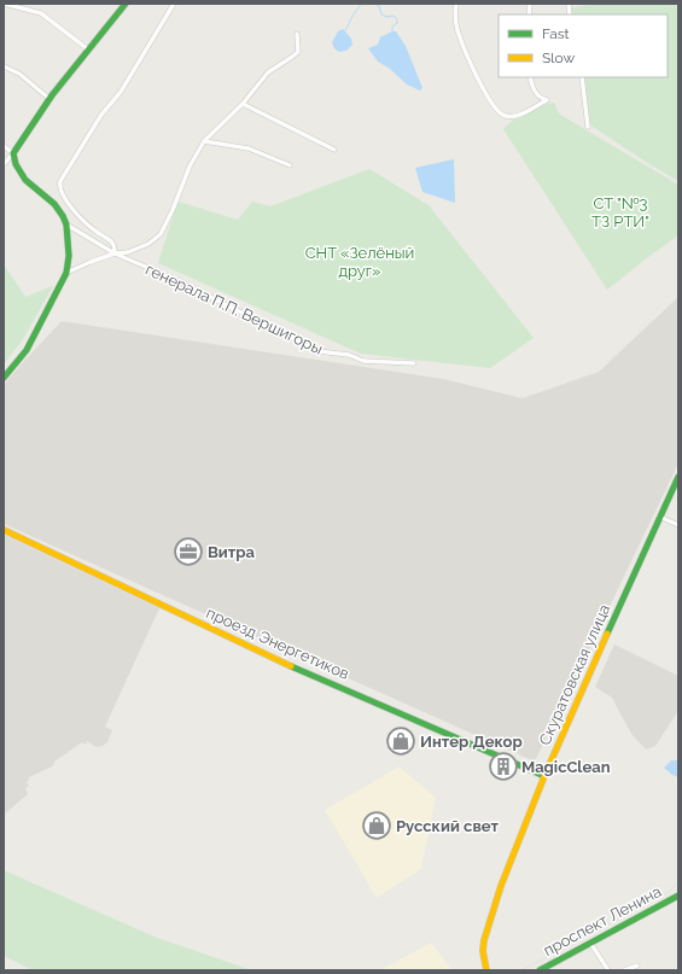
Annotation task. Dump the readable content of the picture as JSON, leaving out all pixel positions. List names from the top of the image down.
{
  "streets": {
    "street": [
      "генерала П.П. Вершигоры",
      "проезд Энергетиков",
      "Скуратовская улица",
      "проспект Ленина"
    ]
  },
  "crossings": [
    ["проезд Энергетиков", "Скуратовская улица"]
  ],
  "parks": ["СТ \"№3 ТЗ РТИ\"", "СНТ «Зелёный друг»"],
  "places": {
    "office": ["Витра"],
    "shop": ["Интер Декор", "Русский свет"],
    "building": ["MagicClean"]
  },
  "legend": ["Fast", "Slow"]
}
